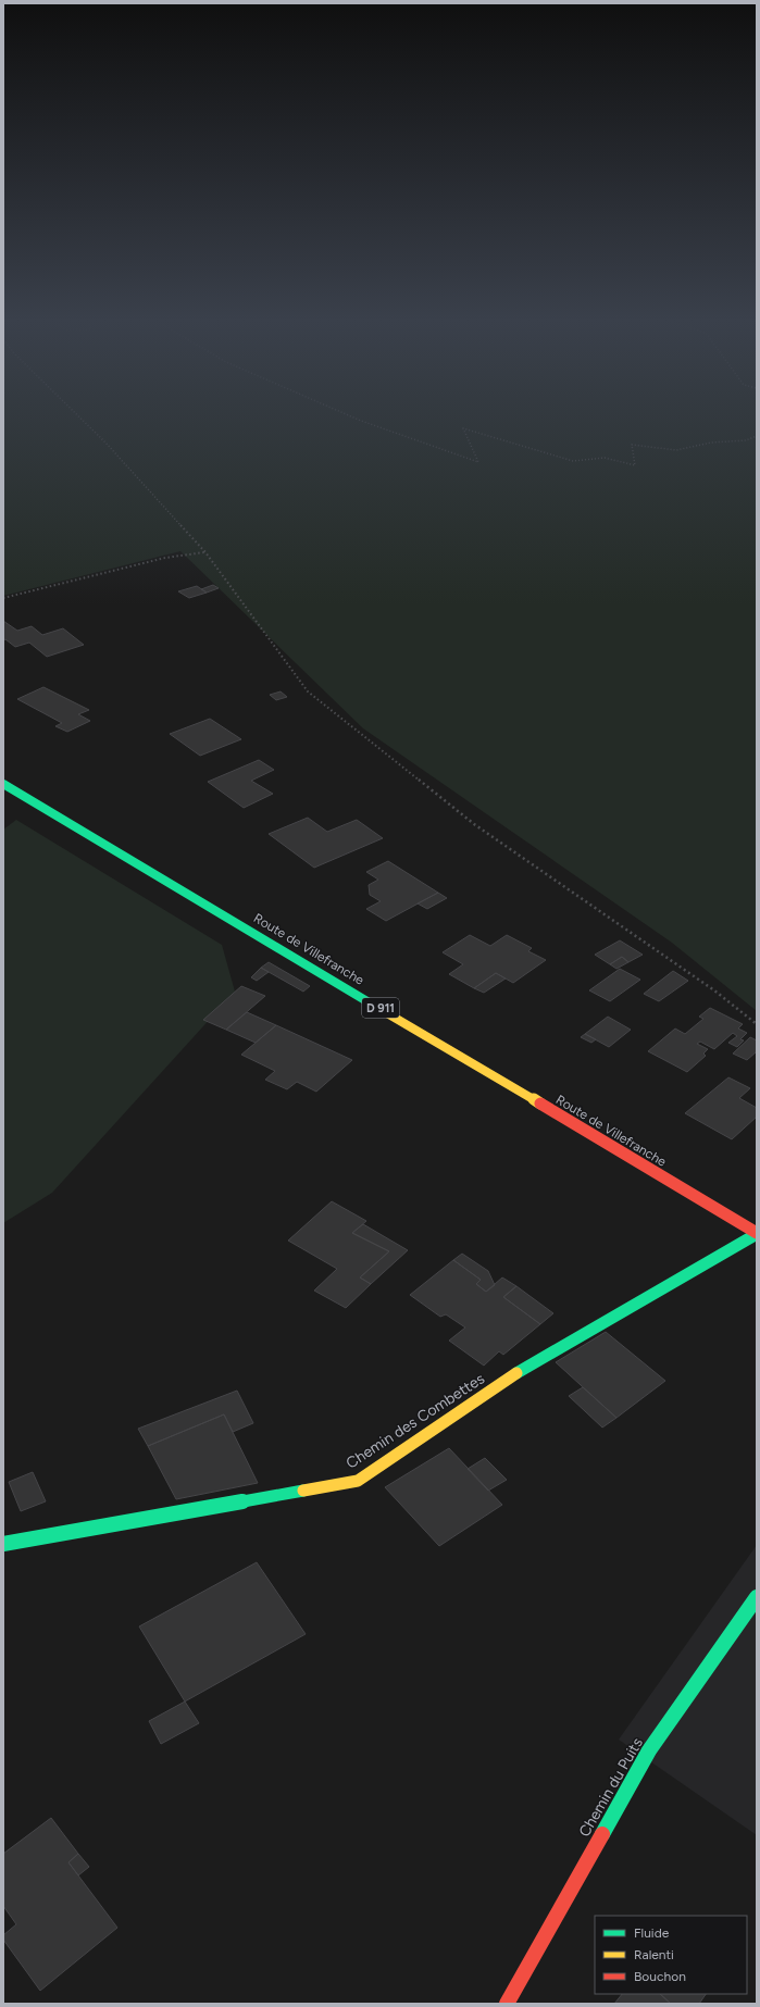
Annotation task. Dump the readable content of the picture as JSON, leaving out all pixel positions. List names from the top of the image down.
{
  "streets": {
    "main road": [
      "Route de Villefranche",
      "D 911",
      "Chemin des Combettes",
      "Chemin du Puits"
    ]
  },
  "crossings": [
    ["Route de Villefranche", "Chemin des Combettes"]
  ],
  "legend": ["Fluide", "Ralenti", "Bouchon"]
}
